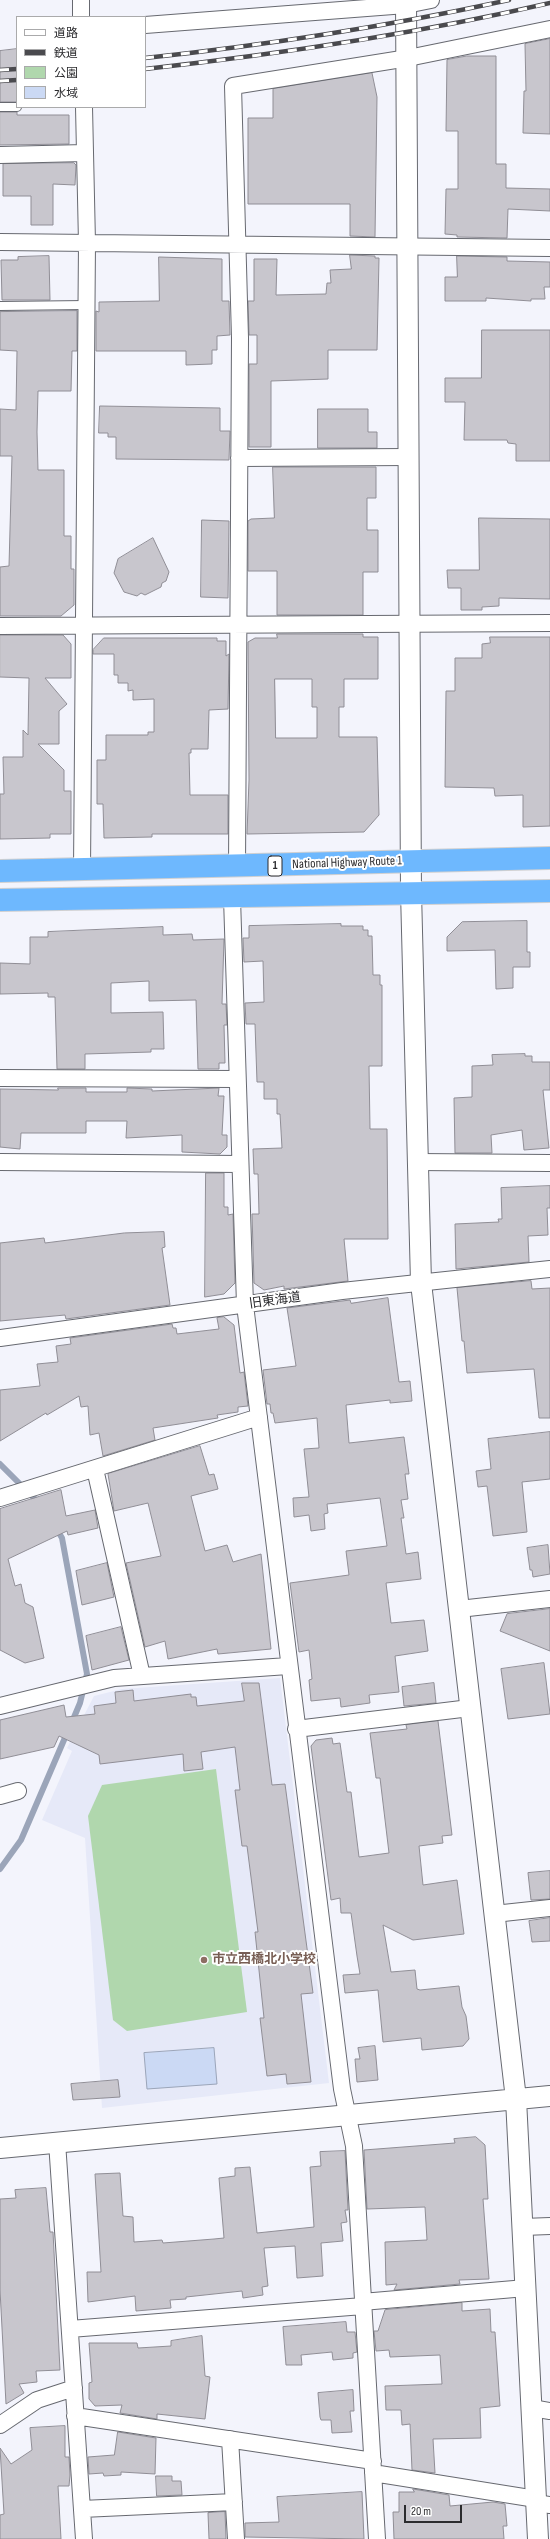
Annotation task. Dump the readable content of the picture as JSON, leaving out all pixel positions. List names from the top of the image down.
{
  "streets": {
    "highway": ["National Highway Route 1", "1"],
    "street": ["旧東海道"]
  },
  "places": ["市立西橋北小学校"],
  "legend": [
    "道路",
    "鉄道",
    "公園",
    "水域"
  ],
  "scale_bar": "20 m"
}
